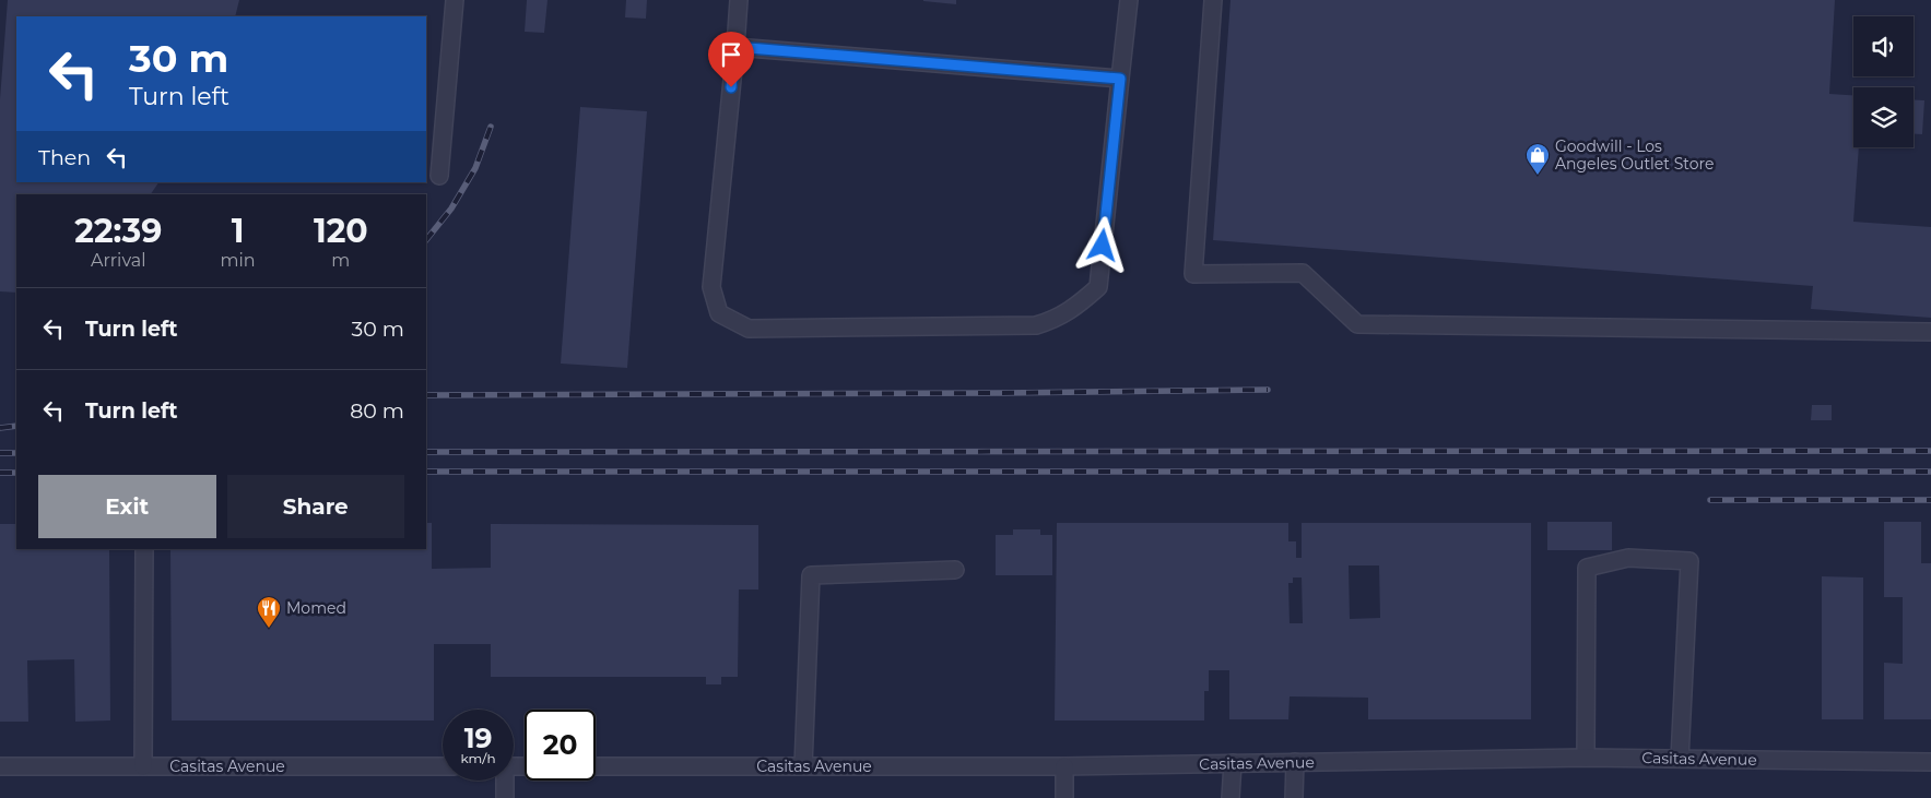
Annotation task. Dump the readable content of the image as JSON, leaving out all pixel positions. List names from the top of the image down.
{
  "streets": {
    "street": ["Casitas Avenue"]
  },
  "places": {
    "shop": ["Goodwill - Los Angeles Outlet Store"],
    "restaurant": ["Momed"]
  },
  "page": {
    "turn": ["30 m", "Turn left"],
    "then": "Then",
    "eta": [
      "22:39",
      "Arrival",
      "1",
      "min",
      "120",
      "m"
    ],
    "list": [
      {
        "name": "Turn left",
        "value": "30 m"
      },
      {
        "name": "Turn left",
        "value": "80 m"
      }
    ],
    "buttons": ["Exit", "Share"],
    "speed": "19 km/h",
    "limit": "20"
  }
}
